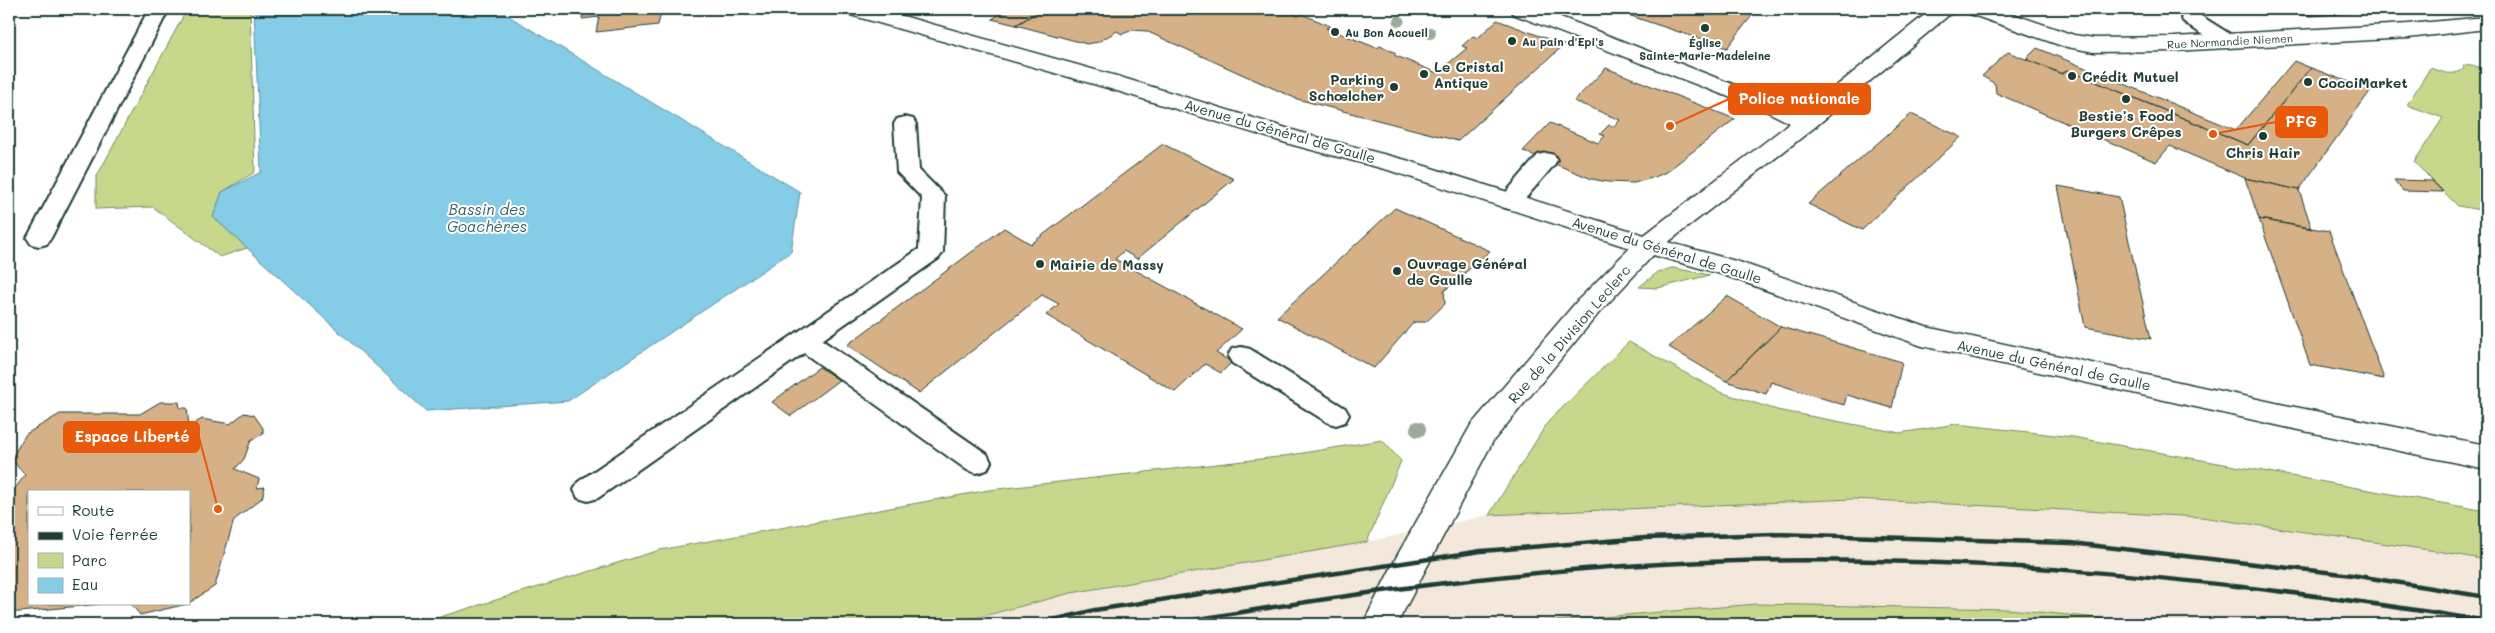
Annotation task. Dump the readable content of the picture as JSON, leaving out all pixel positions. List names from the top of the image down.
{
  "streets": {
    "street": ["Rue Normandie Niemen", "Avenue du Général de Gaulle", "Rue de la Division Leclerc"]
  },
  "crossings": [
    ["Avenue du Général de Gaulle", "Rue de la Division Leclerc"]
  ],
  "water": ["Bassin des Goachères"],
  "places": [
    "Église Sainte-Marie-Madeleine",
    "Au Bon Accueil",
    "Au pain d'Epi's",
    "Le Cristal Antique",
    "Crédit Mutuel",
    "CocciMarket",
    "Parking Schœlcher",
    "Bestie’s Food Burgers Crêpes",
    "Police nationale",
    "PFG",
    "Chris Hair",
    "Mairie de Massy",
    "Ouvrage Général de Gaulle",
    "Espace Liberté"
  ],
  "legend": [
    "Route",
    "Voie ferrée",
    "Parc",
    "Eau"
  ]
}
